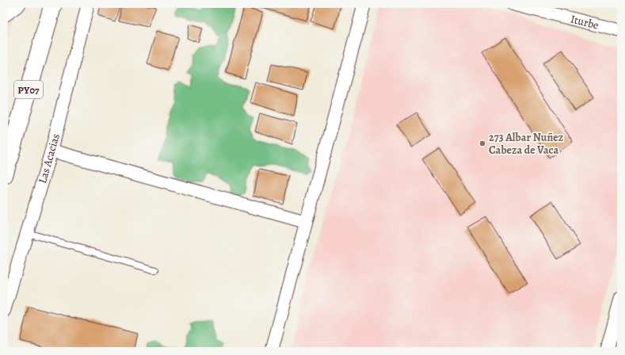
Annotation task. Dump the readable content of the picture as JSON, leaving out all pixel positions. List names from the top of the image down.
{
  "streets": {
    "highway": ["PY07"],
    "street": ["Iturbe", "Las Acacias"]
  },
  "places": ["273 Albar Nuñez Cabeza de Vaca"]
}
